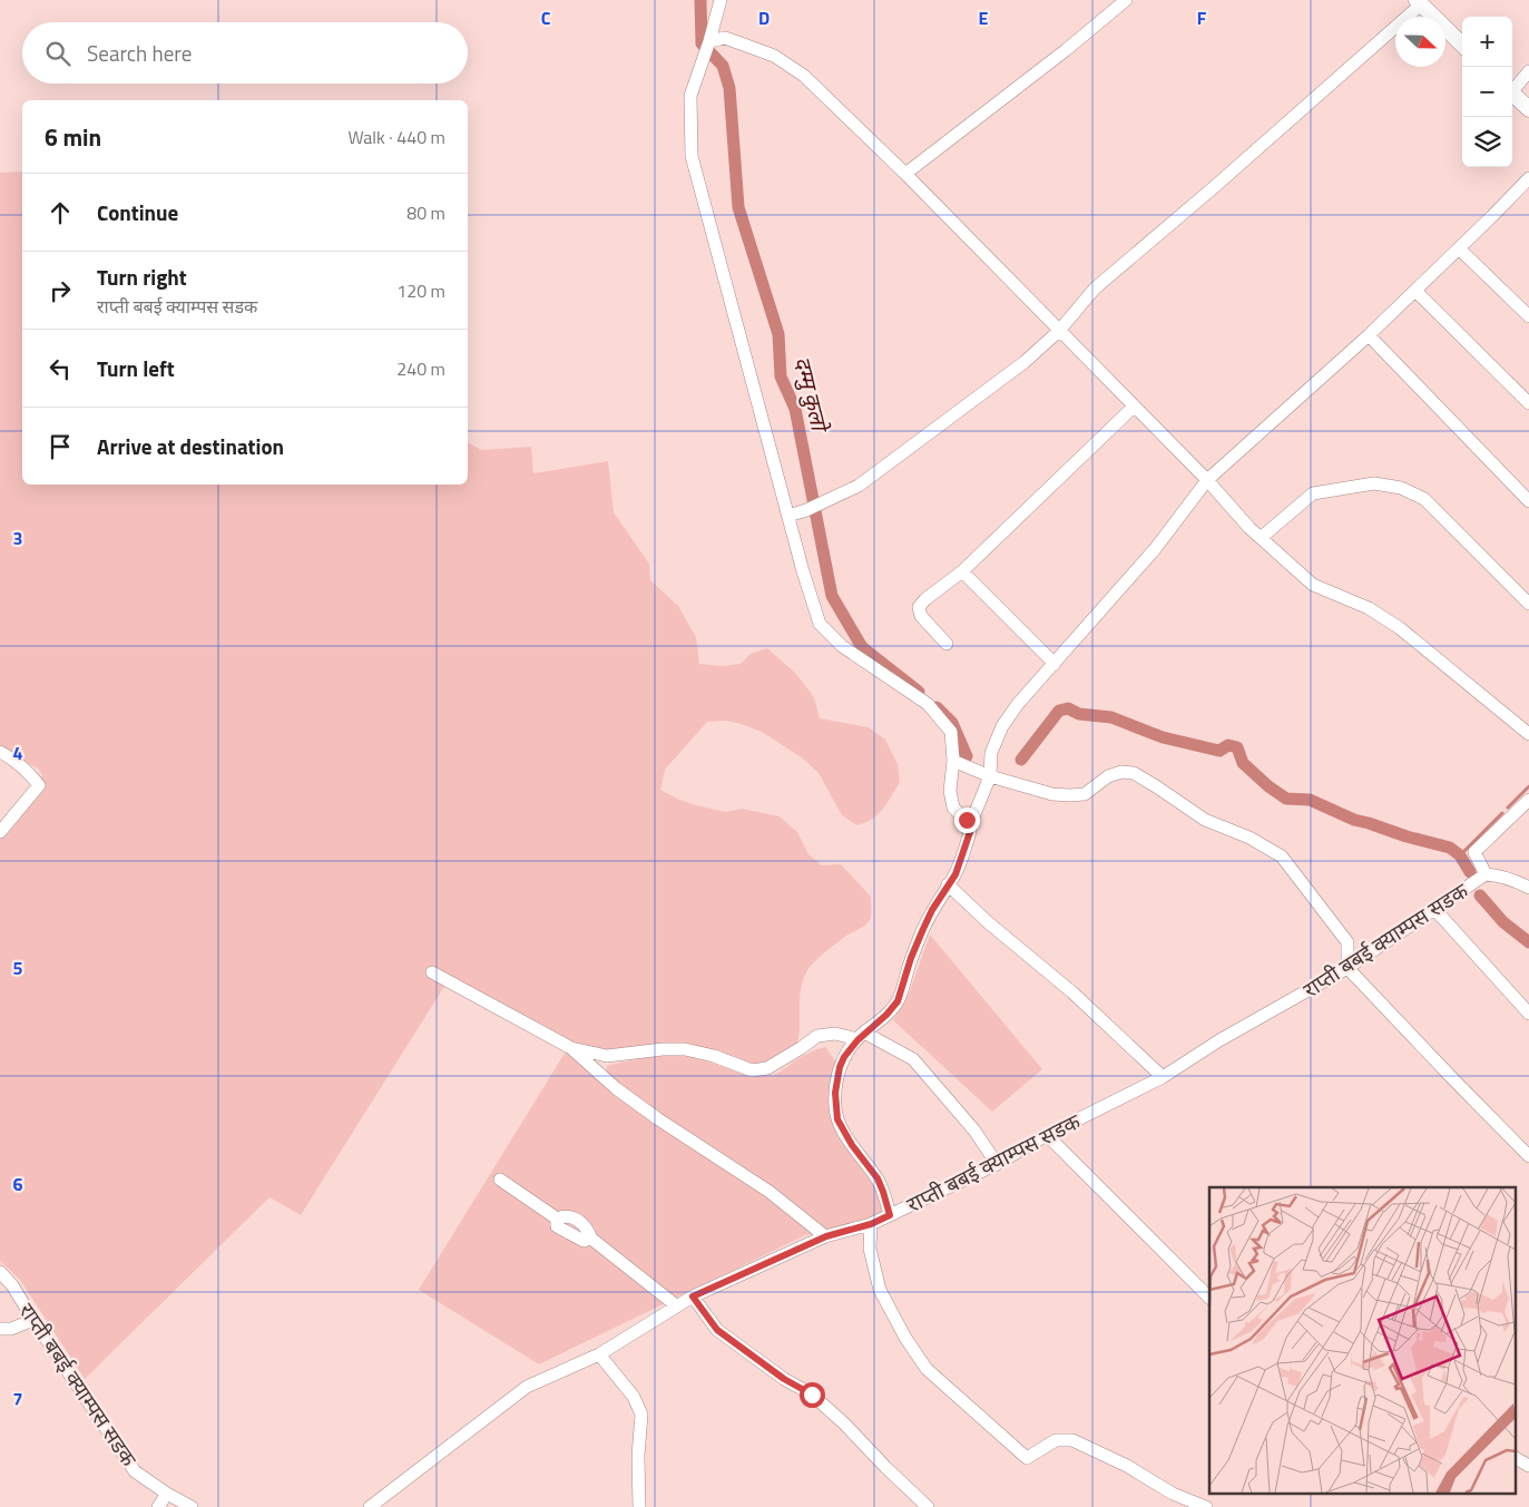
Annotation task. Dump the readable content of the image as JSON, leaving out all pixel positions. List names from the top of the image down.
{
  "streets": {
    "street": ["राप्ती बबई क्याम्पस सडक"]
  },
  "water": ["दम्मु कुलो"],
  "north": "right",
  "page": {
    "map_buttons": ["+", "−"],
    "search": "Search here",
    "heading": ["6 min", "Walk · 440 m"],
    "list": [
      ["Continue", "80 m"],
      ["Turn right", "राप्ती बबई क्याम्पस सडक", "120 m"],
      ["Turn left", "240 m"],
      "Arrive at destination"
    ]
  },
  "grid": {
    "columns": [
      "C",
      "D",
      "E",
      "F"
    ],
    "rows": [
      "3",
      "4",
      "5",
      "6",
      "7"
    ]
  }
}
